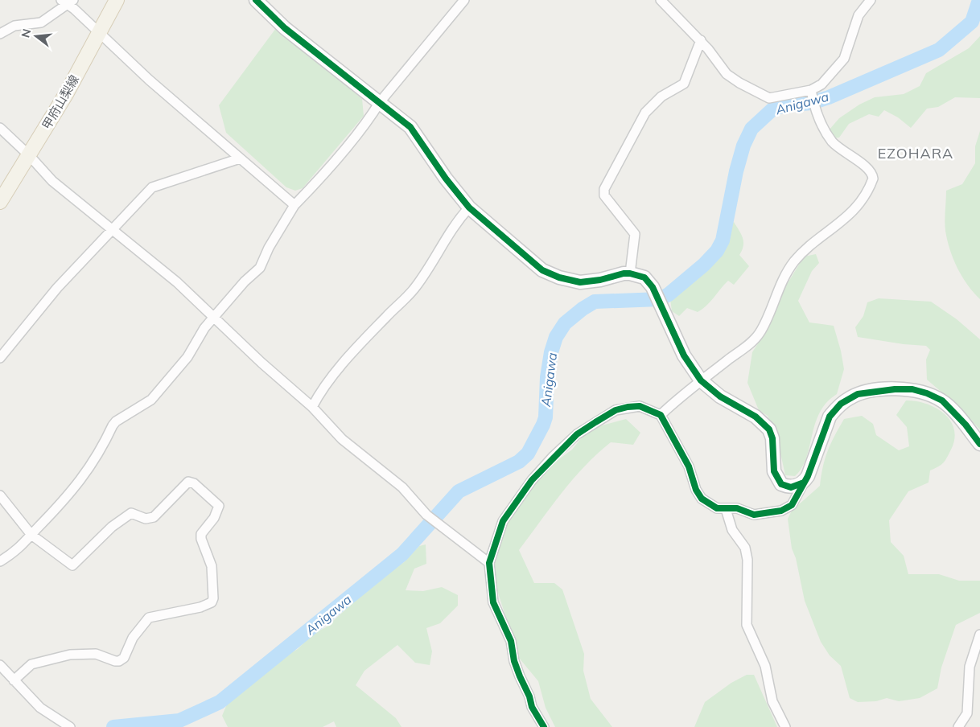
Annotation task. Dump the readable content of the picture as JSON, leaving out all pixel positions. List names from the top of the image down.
{
  "streets": {
    "main road": ["甲府山梨線"]
  },
  "districts": ["EZOHARA"],
  "water": ["Anigawa"],
  "north": "left"
}
